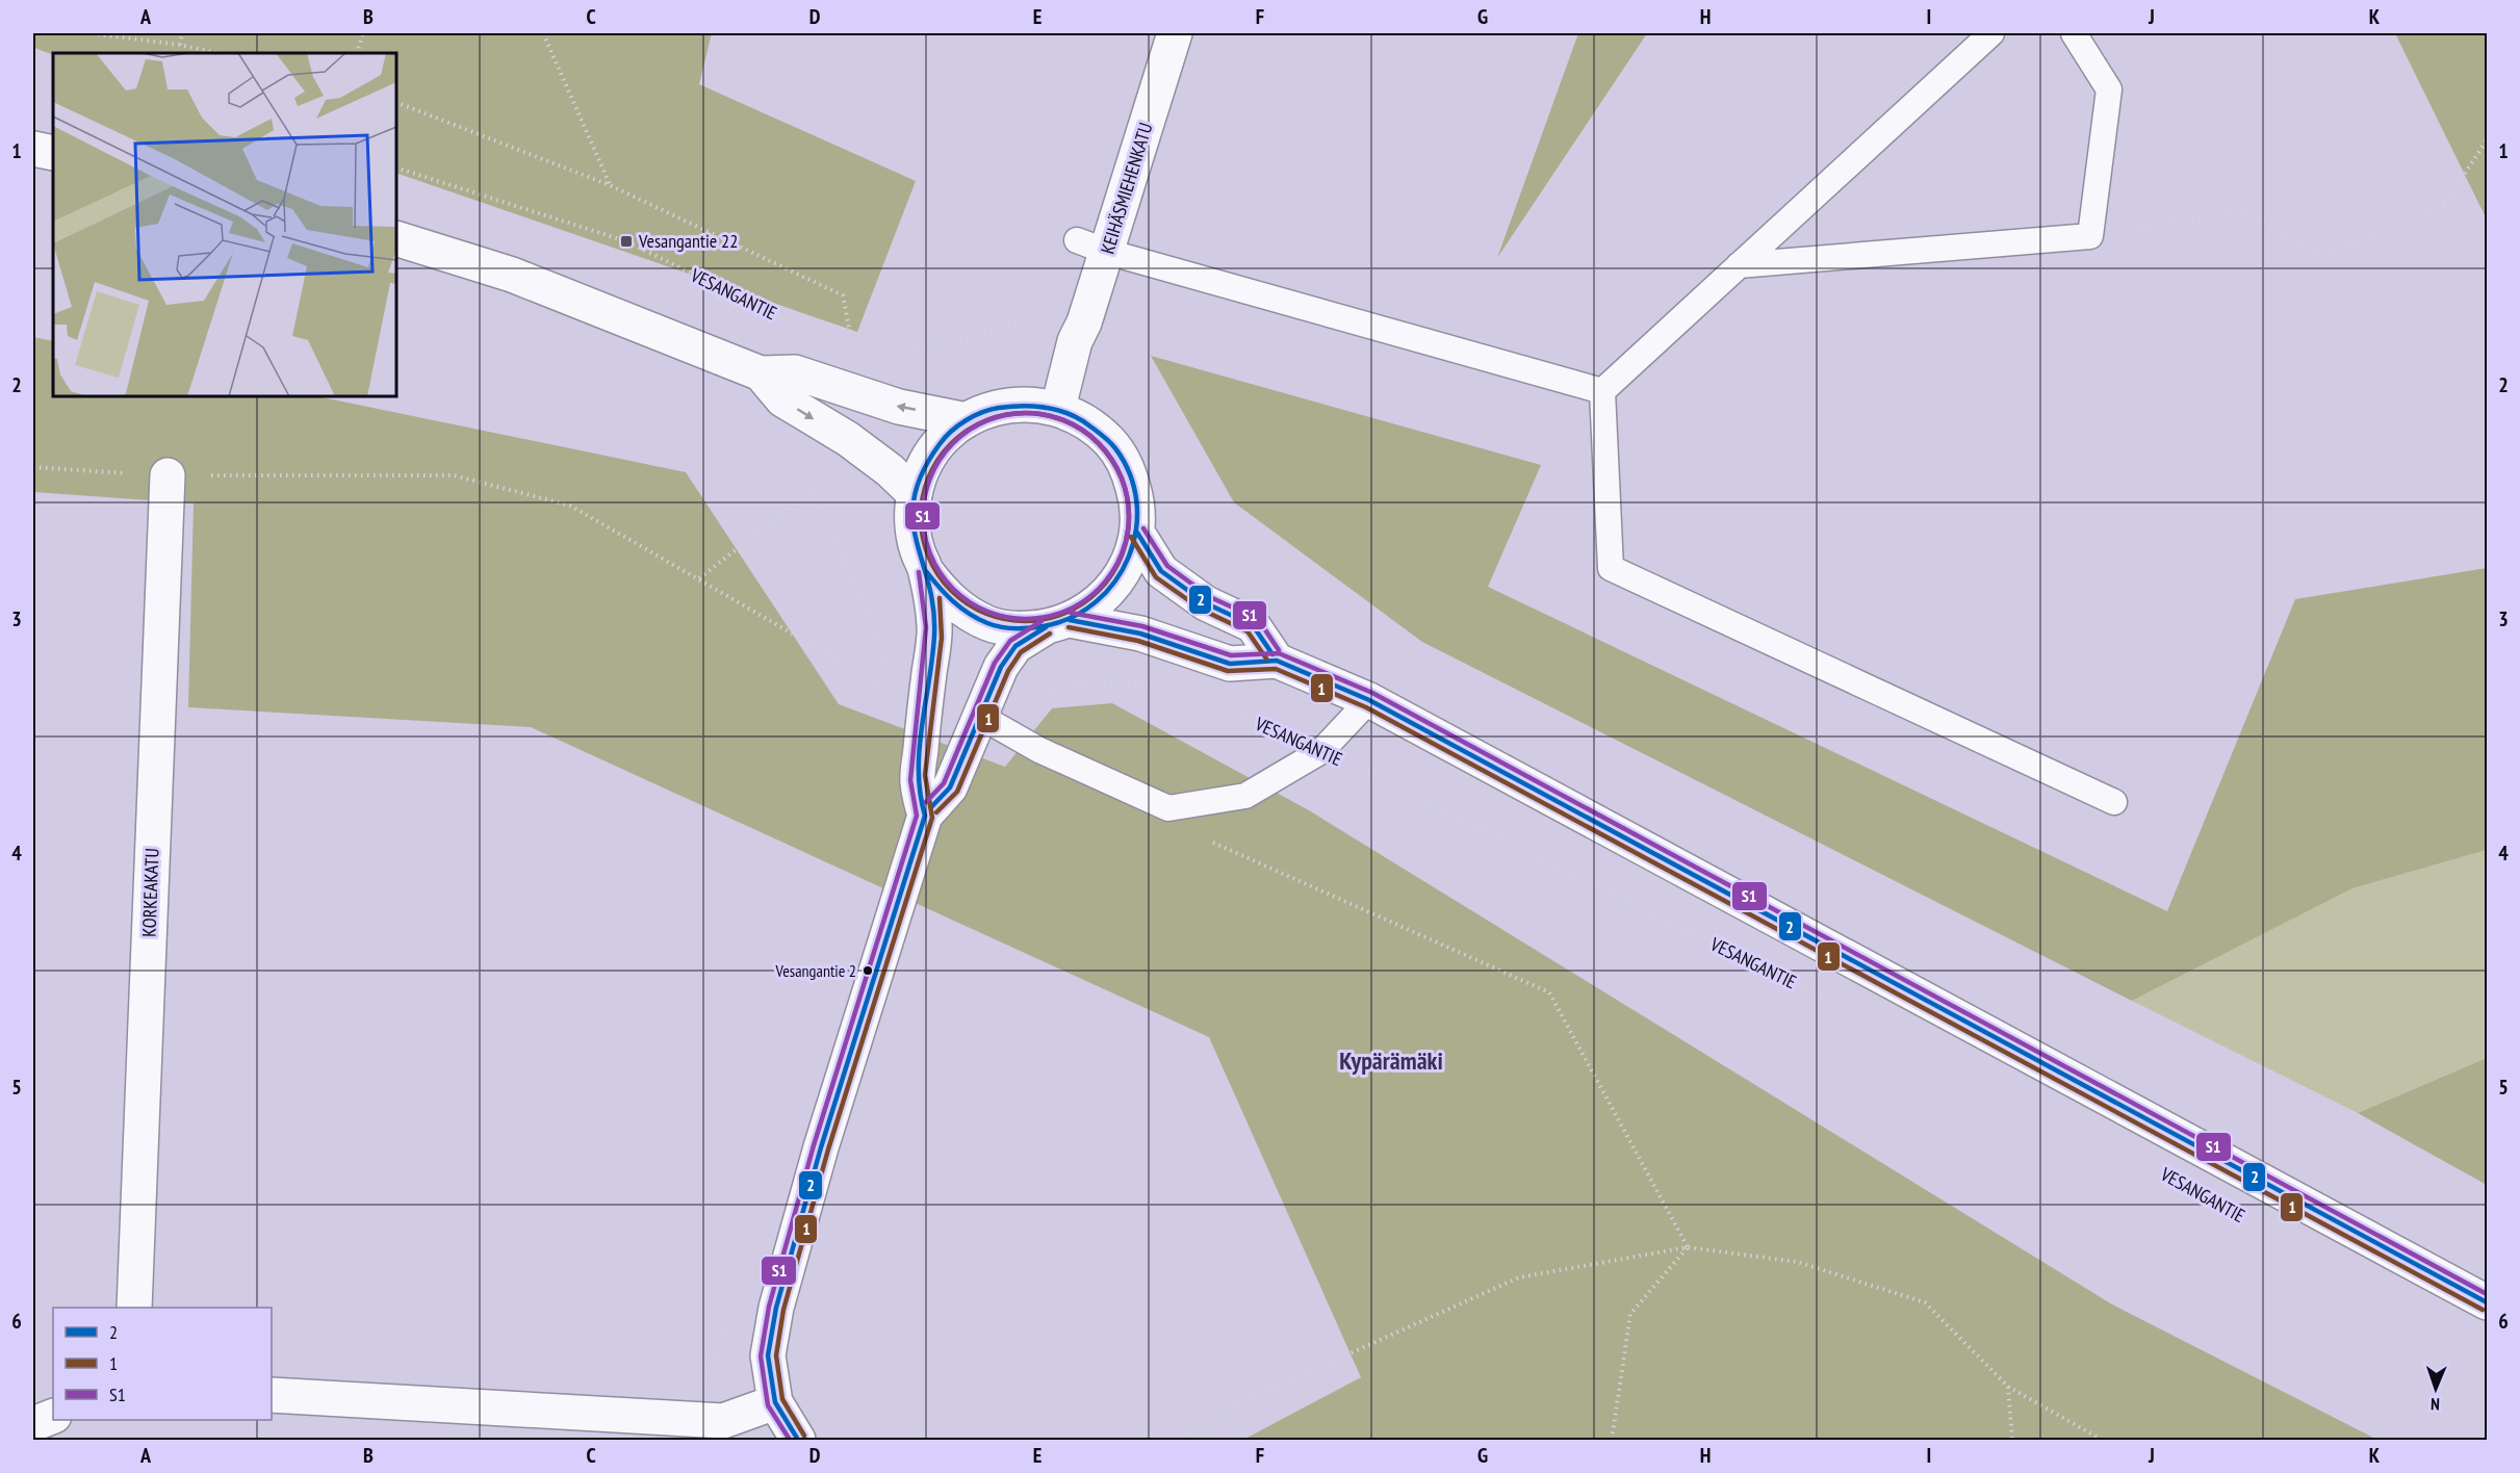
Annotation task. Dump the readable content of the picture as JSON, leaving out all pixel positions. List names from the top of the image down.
{
  "streets": {
    "street": ["KEIHÄSMIEHENKATU", "KORKEAKATU"],
    "path": ["VESANGANTIE"]
  },
  "districts": ["Kypärämäki"],
  "places": {
    "transit": ["Vesangantie 22"],
    "other": ["Vesangantie 2"]
  },
  "lines": ["transit line 2", "transit line 1", "transit line S1"],
  "legend": ["2", "1", "S1"],
  "north": "bottom",
  "grid": {
    "columns": [
      "A",
      "B",
      "C",
      "D",
      "E",
      "F",
      "G",
      "H",
      "I",
      "J",
      "K"
    ],
    "rows": [
      "1",
      "2",
      "3",
      "4",
      "5",
      "6"
    ]
  }
}
